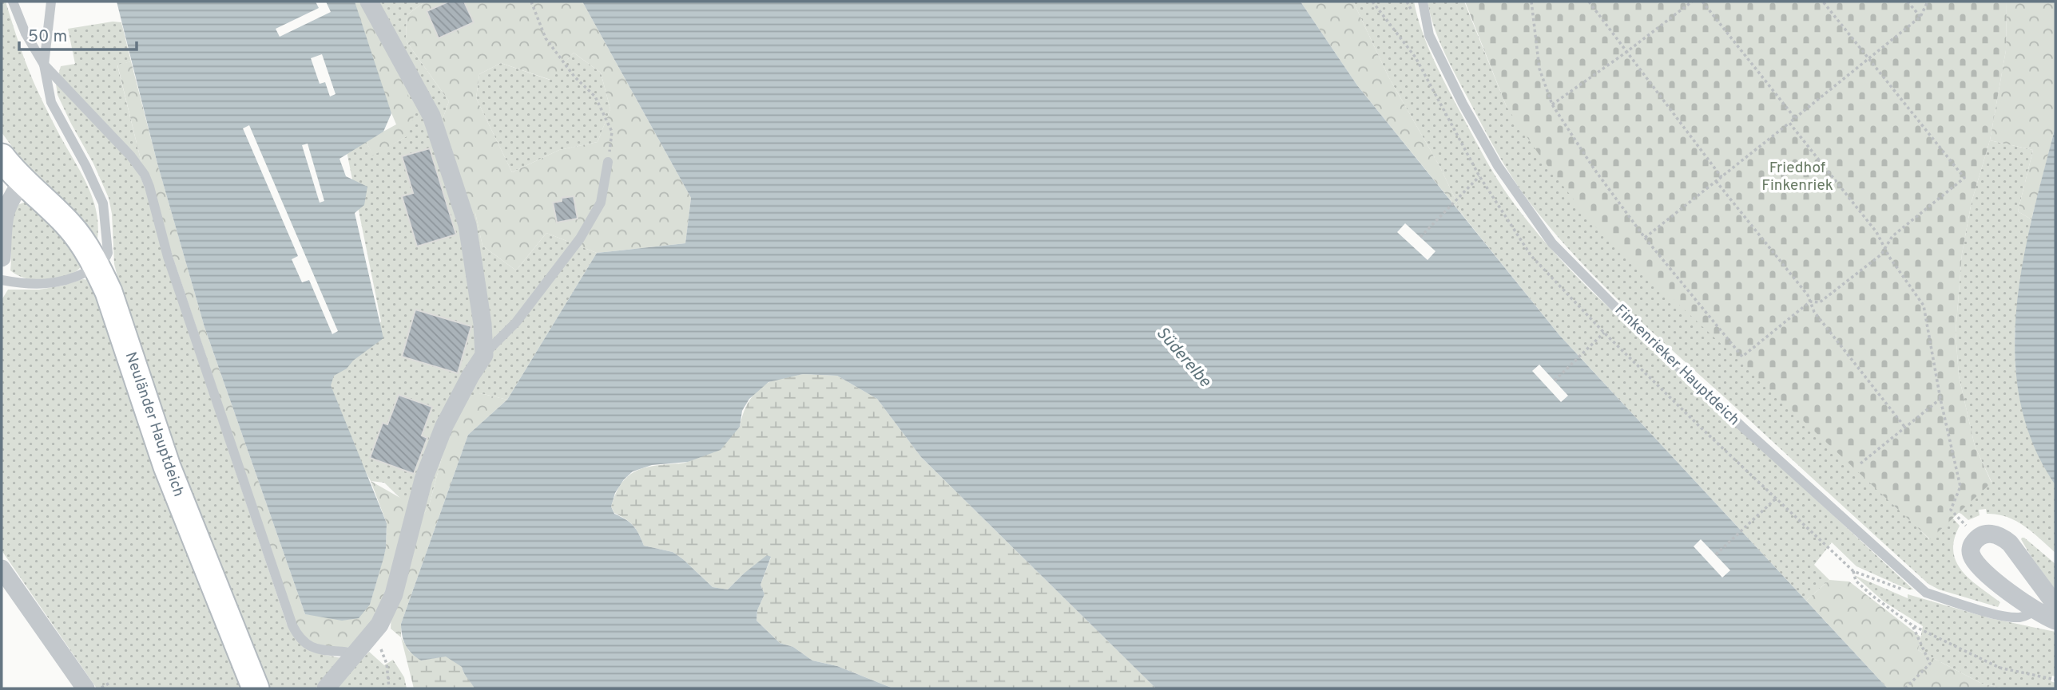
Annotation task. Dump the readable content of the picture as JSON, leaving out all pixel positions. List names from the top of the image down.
{
  "streets": {
    "street": ["Neuländer Hauptdeich"],
    "lane": ["Finkenrieker Hauptdeich"]
  },
  "water": ["Süderelbe"],
  "parks": ["Friedhof Finkenriek"],
  "scale_bar": "50 m"
}
